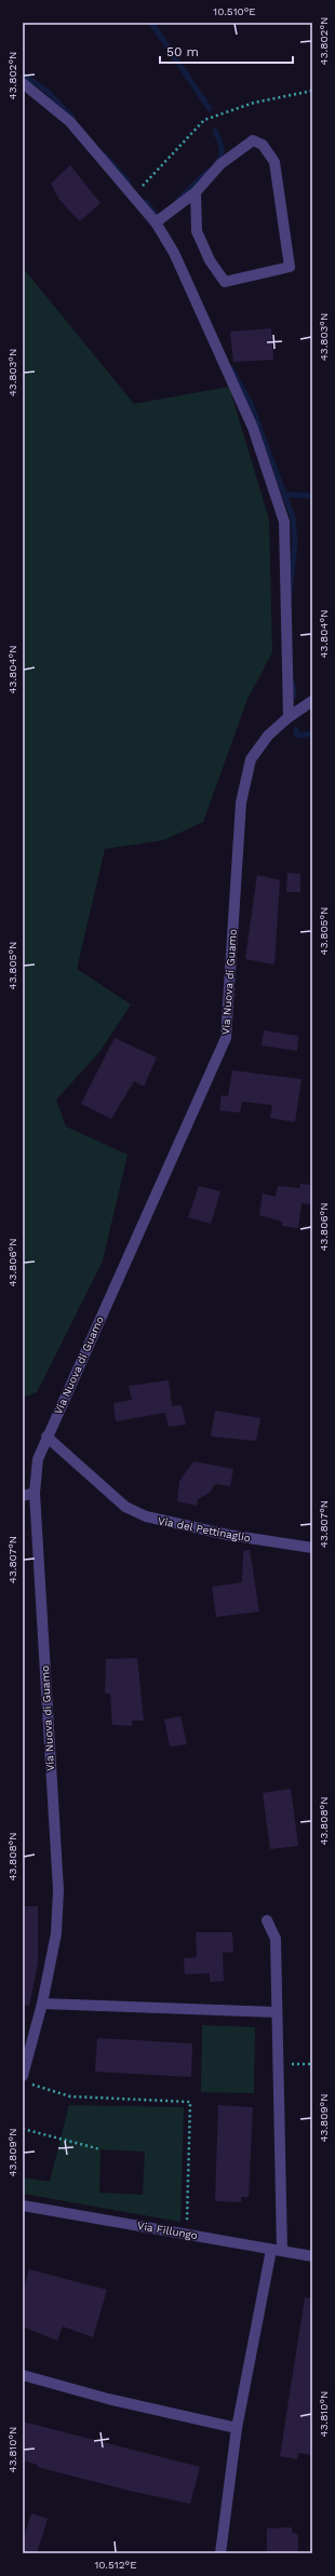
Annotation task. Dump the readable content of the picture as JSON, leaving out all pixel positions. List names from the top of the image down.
{
  "streets": {
    "street": ["Via Nuova di Guamo", "Via del Pettinaglio", "Via Fillungo"]
  },
  "crossings": [
    ["Via Nuova di Guamo", "Via del Pettinaglio"]
  ],
  "scale_bar": "50 m",
  "coordinates": [
    "10.510°E",
    "43.802°N",
    "43.803°N",
    "43.804°N",
    "43.805°N",
    "43.806°N",
    "43.807°N",
    "43.808°N",
    "43.809°N",
    "43.810°N",
    "10.512°E"
  ]
}
